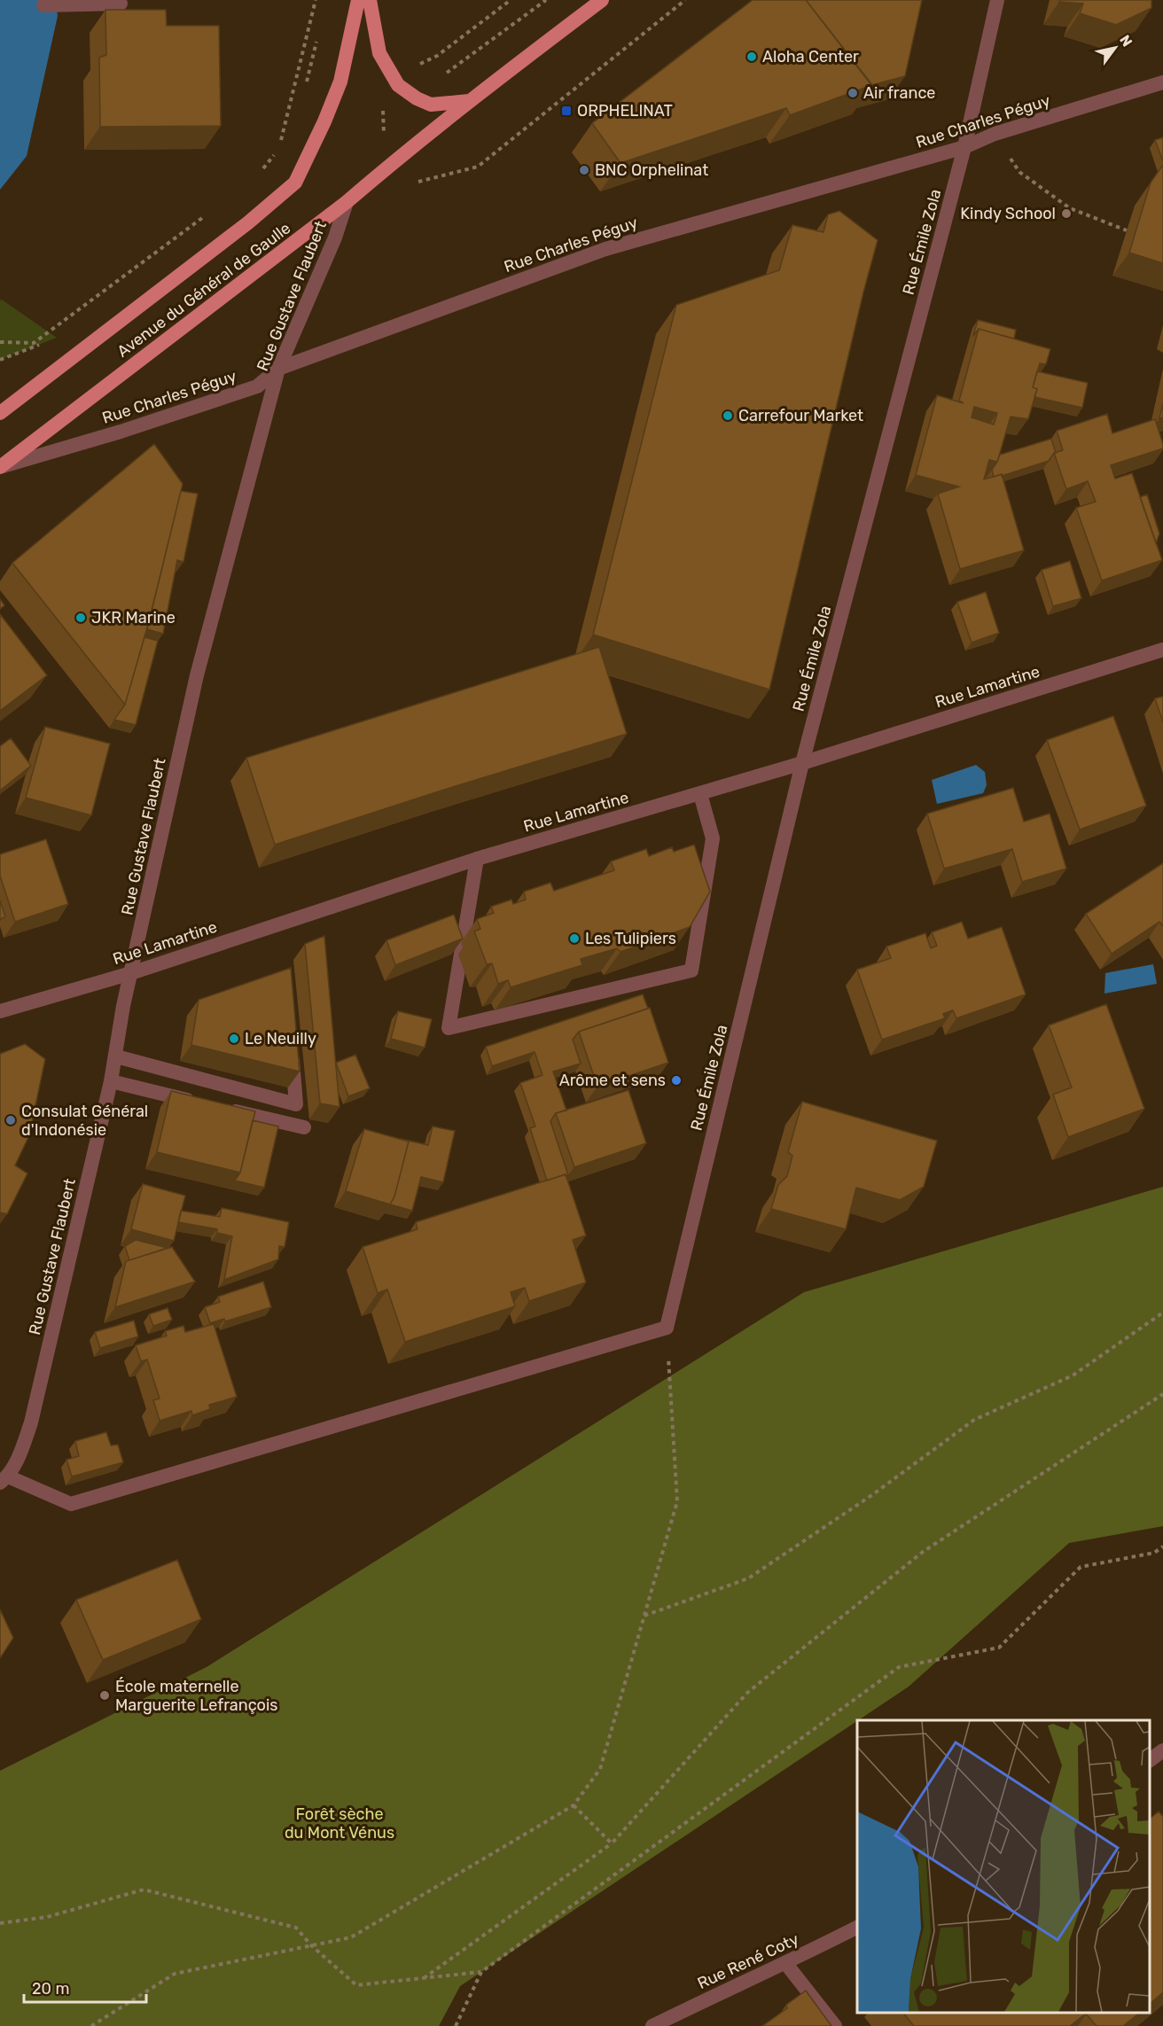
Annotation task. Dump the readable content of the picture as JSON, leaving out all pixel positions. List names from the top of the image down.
{
  "streets": {
    "main road": ["Avenue du Général de Gaulle"],
    "street": [
      "Rue Charles Péguy",
      "Rue Émile Zola",
      "Rue Gustave Flaubert",
      "Rue Lamartine",
      "Rue René Coty"
    ]
  },
  "crossings": [
    ["Rue Charles Péguy", "Rue Émile Zola"],
    ["Rue Charles Péguy", "Avenue du Général de Gaulle"],
    ["Rue Charles Péguy", "Rue Gustave Flaubert"],
    ["Rue Émile Zola", "Rue Lamartine"],
    ["Avenue du Général de Gaulle", "Rue Gustave Flaubert"],
    ["Rue Gustave Flaubert", "Rue Lamartine"]
  ],
  "parks": ["Forêt sèche du Mont Vénus"],
  "places": {
    "other": [
      "Aloha Center",
      "Air france",
      "BNC Orphelinat",
      "Kindy School",
      "Carrefour Market",
      "JKR Marine",
      "Les Tulipiers",
      "Le Neuilly",
      "Arôme et sens",
      "Consulat Général d'Indonésie",
      "École maternelle Marguerite Lefrançois"
    ],
    "transit": ["ORPHELINAT"]
  },
  "scale_bar": "20 m",
  "north": "top right"
}
